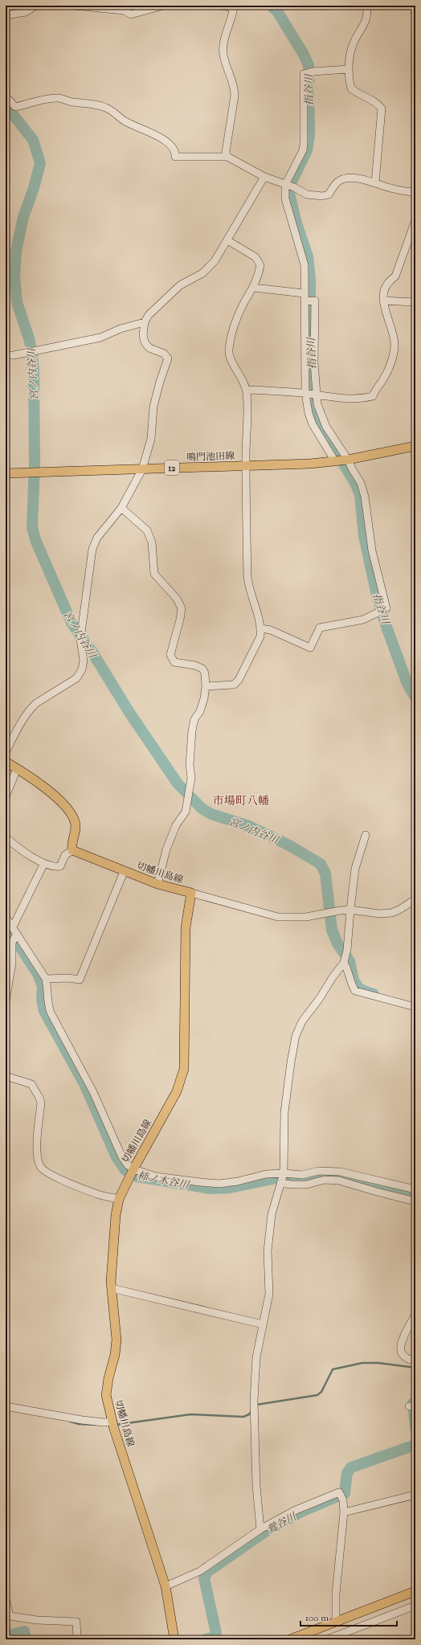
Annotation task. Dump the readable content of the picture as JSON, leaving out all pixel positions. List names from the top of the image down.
{
  "streets": {
    "main road": ["鳴門池田線", "12", "切幡川島線"]
  },
  "districts": ["市場町八幡"],
  "water": [
    "指谷川",
    "宮ノ内谷川",
    "柿ノ木谷川",
    "鶯谷川"
  ],
  "scale_bar": "100 m"
}
